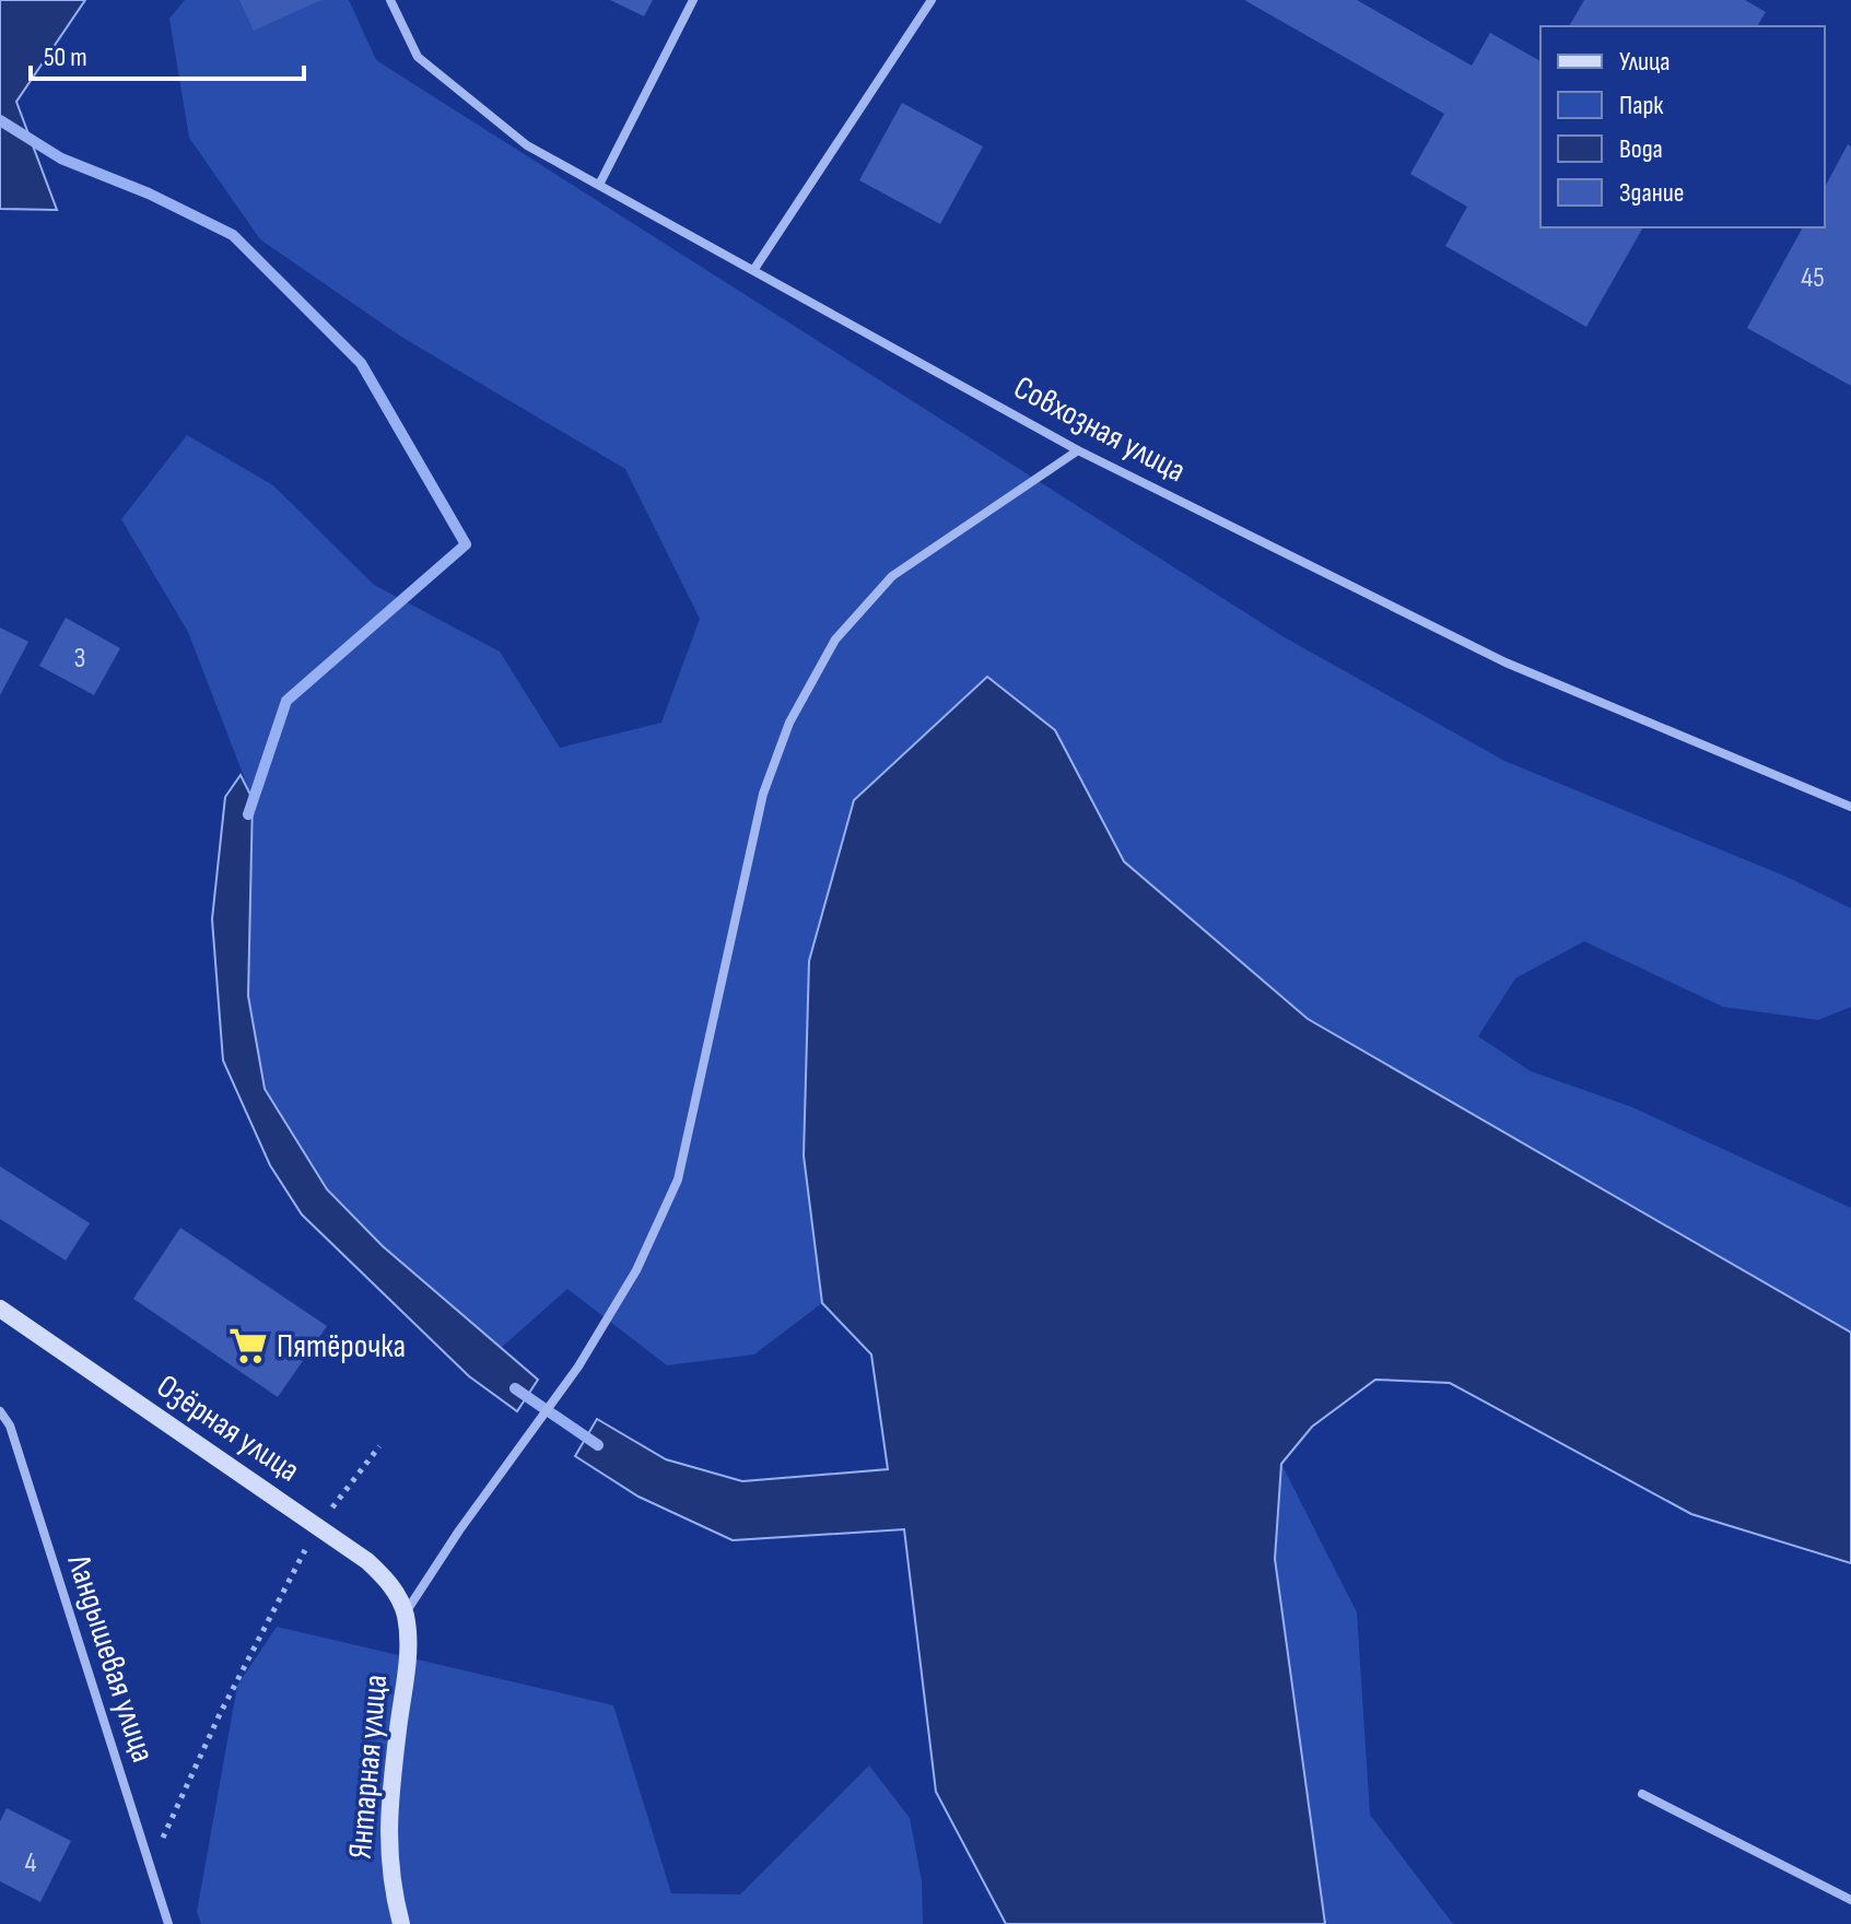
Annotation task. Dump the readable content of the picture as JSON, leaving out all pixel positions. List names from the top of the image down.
{
  "streets": {
    "street": [
      "Совхозная улица",
      "Озёрная улица",
      "Ландышевая улица",
      "Янтарная улица"
    ]
  },
  "crossings": [
    ["Озёрная улица", "Янтарная улица"]
  ],
  "places": {
    "supermarket": ["Пятёрочка"]
  },
  "house_numbers": ["45", "3", "4"],
  "legend": [
    "Улица",
    "Парк",
    "Вода",
    "Здание"
  ],
  "scale_bar": "50 m"
}
